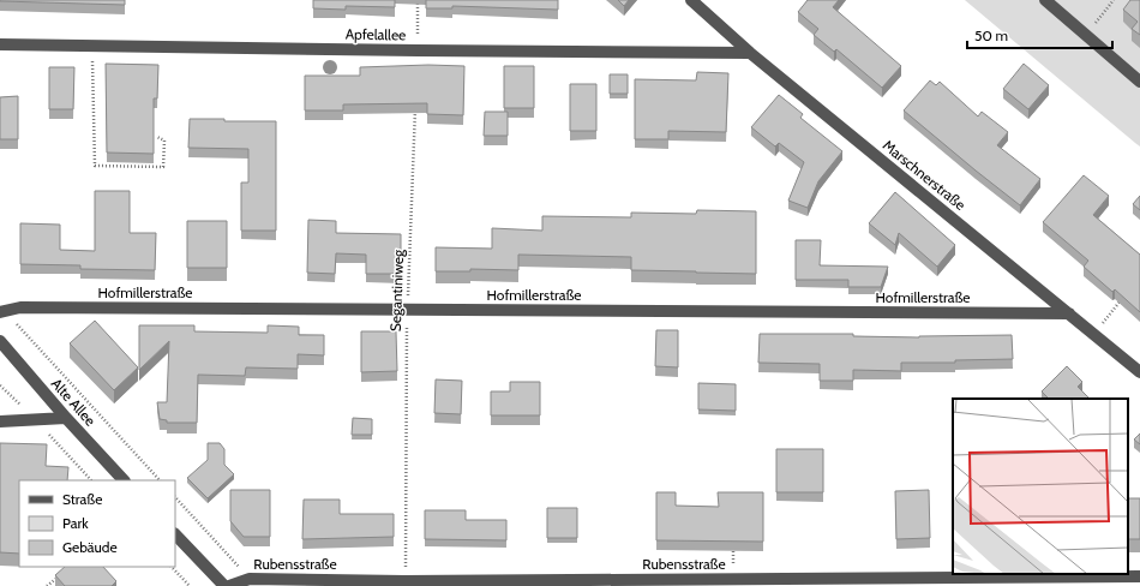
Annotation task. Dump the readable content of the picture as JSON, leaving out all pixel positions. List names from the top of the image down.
{
  "streets": {
    "street": [
      "Apfelallee",
      "Marschnerstraße",
      "Hofmillerstraße",
      "Alte Allee",
      "Rubensstraße"
    ],
    "path": ["Segantiniweg"]
  },
  "crossings": [
    ["Apfelallee", "Marschnerstraße"],
    ["Marschnerstraße", "Hofmillerstraße"],
    ["Segantiniweg", "Hofmillerstraße"],
    ["Segantiniweg", "Rubensstraße"]
  ],
  "legend": ["Straße", "Park", "Gebäude"],
  "scale_bar": "50 m"
}
